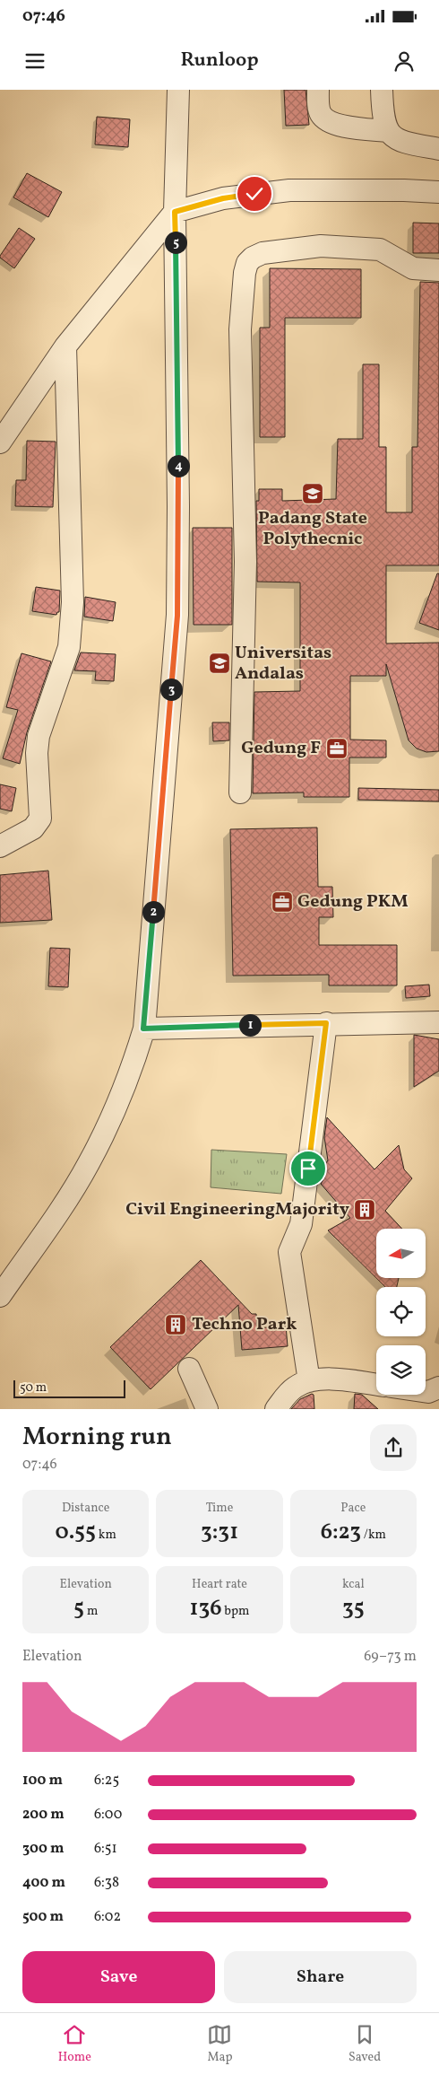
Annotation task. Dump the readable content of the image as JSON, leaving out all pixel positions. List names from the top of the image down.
{
  "places": {
    "school or university": ["Padang State Polythecnic", "Universitas Andalas"],
    "office": ["Gedung F", "Gedung PKM"],
    "building": ["Civil EngineeringMajority", "Techno Park"]
  },
  "scale_bar": "50 m",
  "north": "left",
  "page": {
    "status": "07:46",
    "header": "Runloop",
    "pins": [
      "5",
      "4",
      "3",
      "2",
      "1"
    ],
    "scale": "50 m",
    "heading": ["Morning run", "07:46"],
    "stats": [
      ["Distance", "0.55 km"],
      ["Time", "3:31"],
      ["Pace", "6:23 /km"],
      ["Elevation", "5 m"],
      ["Heart rate", "136 bpm"],
      ["kcal", "35"]
    ],
    "chart": ["Elevation", "69–73 m"],
    "list": [
      {
        "name": "100 m",
        "note": "6:25"
      },
      {
        "name": "200 m",
        "note": "6:00"
      },
      {
        "name": "300 m",
        "note": "6:51"
      },
      {
        "name": "400 m",
        "note": "6:38"
      },
      {
        "name": "500 m",
        "note": "6:02"
      }
    ],
    "buttons": ["Save", "Share"],
    "tabs": ["Home", "Map", "Saved"]
  }
}
